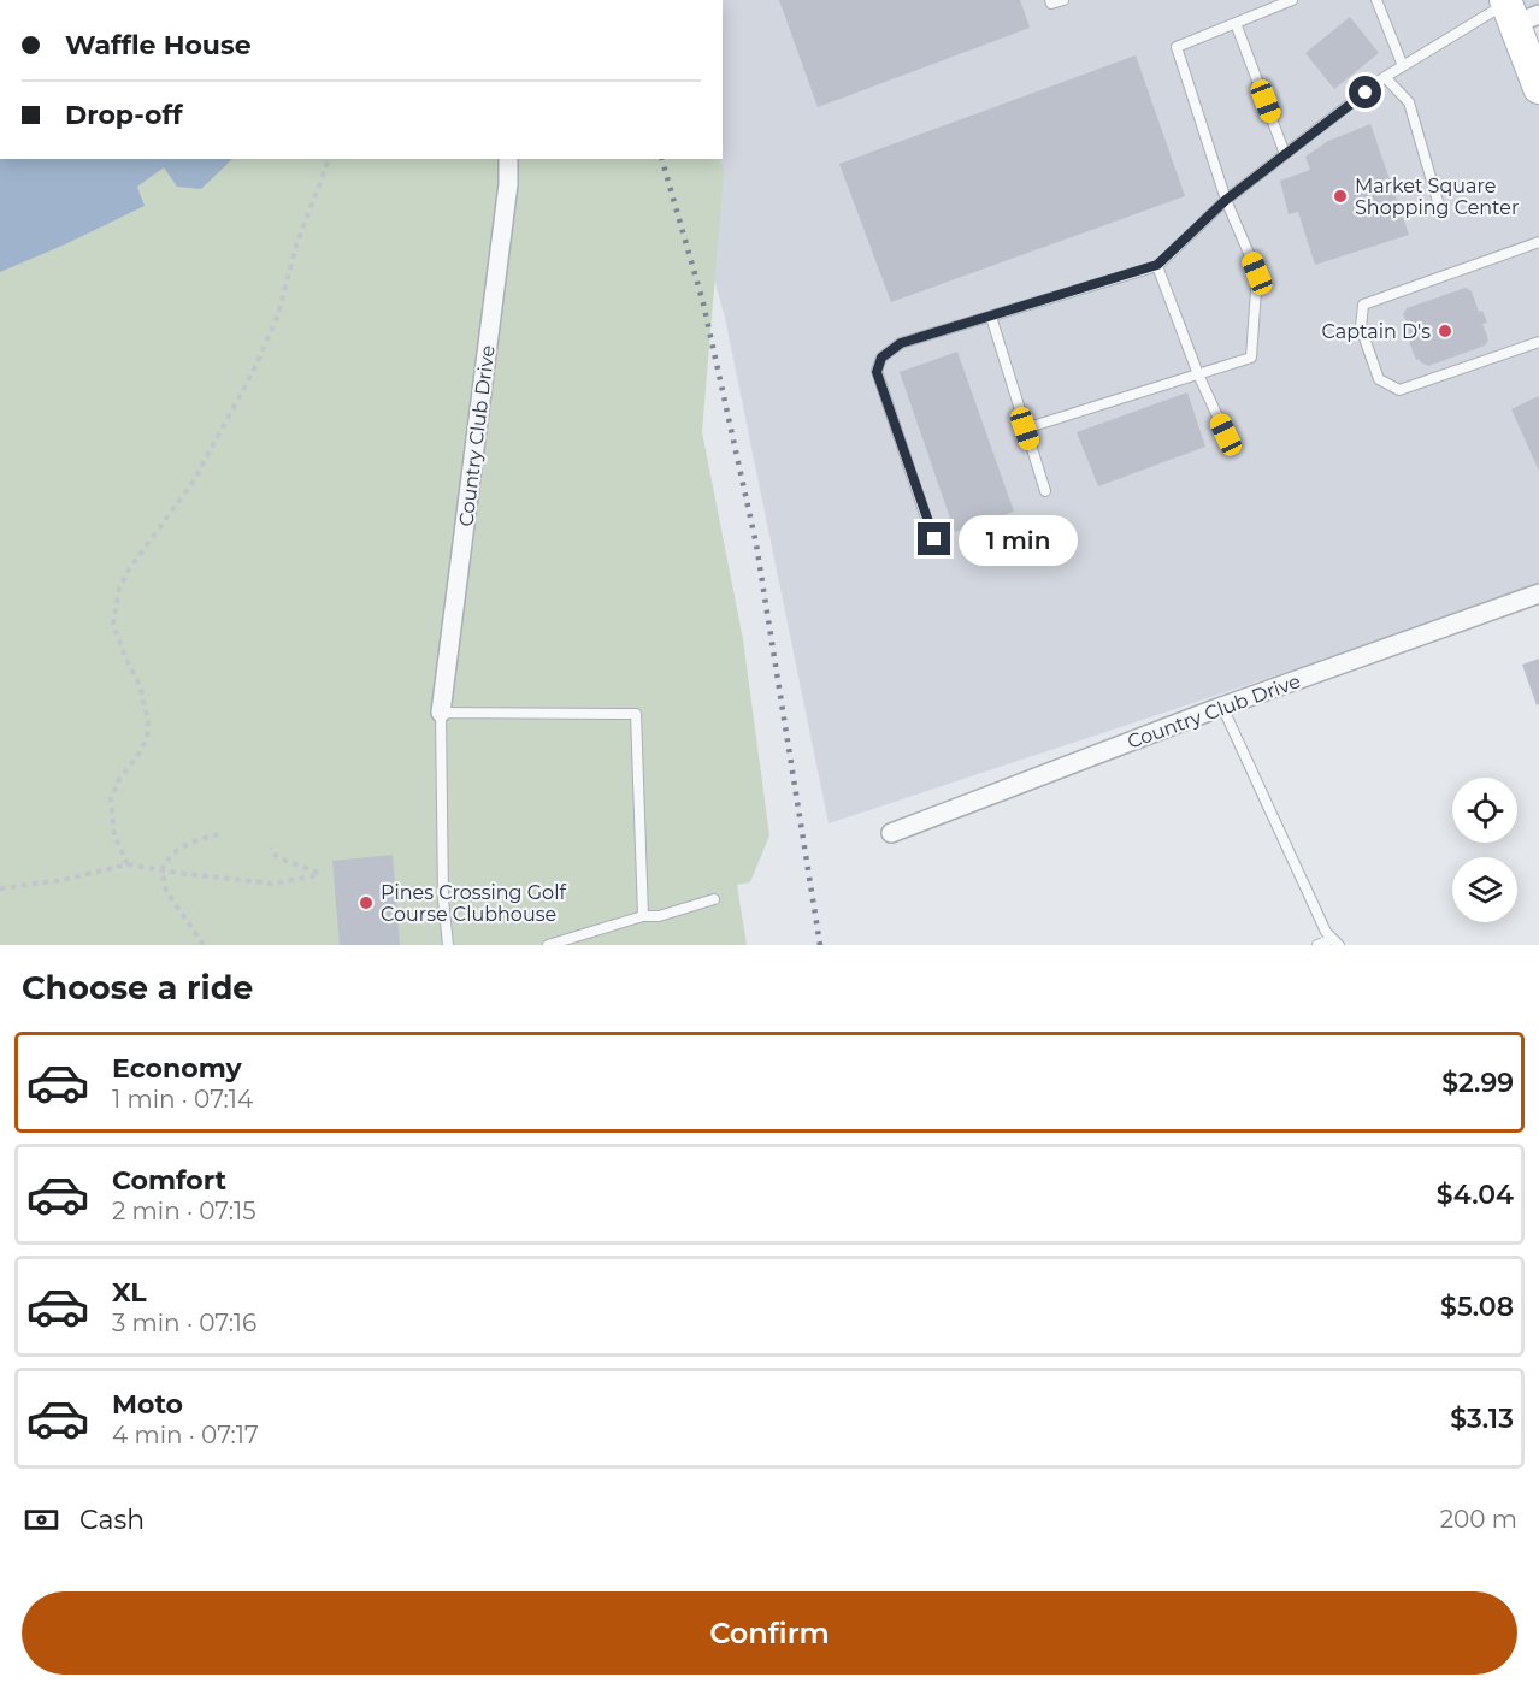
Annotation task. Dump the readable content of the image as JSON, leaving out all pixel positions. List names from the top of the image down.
{
  "streets": {
    "street": ["Country Club Drive"]
  },
  "places": ["Market Square Shopping Center", "Captain D's", "Pines Crossing Golf Course Clubhouse"],
  "page": {
    "banner": ["Waffle House", "Drop-off"],
    "bubble": "1 min",
    "heading": "Choose a ride",
    "list": [
      {
        "name": "Economy",
        "note": "1 min · 07:14",
        "value": "$2.99"
      },
      {
        "name": "Comfort",
        "note": "2 min · 07:15",
        "value": "$4.04"
      },
      {
        "name": "XL",
        "note": "3 min · 07:16",
        "value": "$5.08"
      },
      {
        "name": "Moto",
        "note": "4 min · 07:17",
        "value": "$3.13"
      }
    ],
    "pay": ["Cash", "200 m"],
    "buttons": "Confirm"
  }
}
